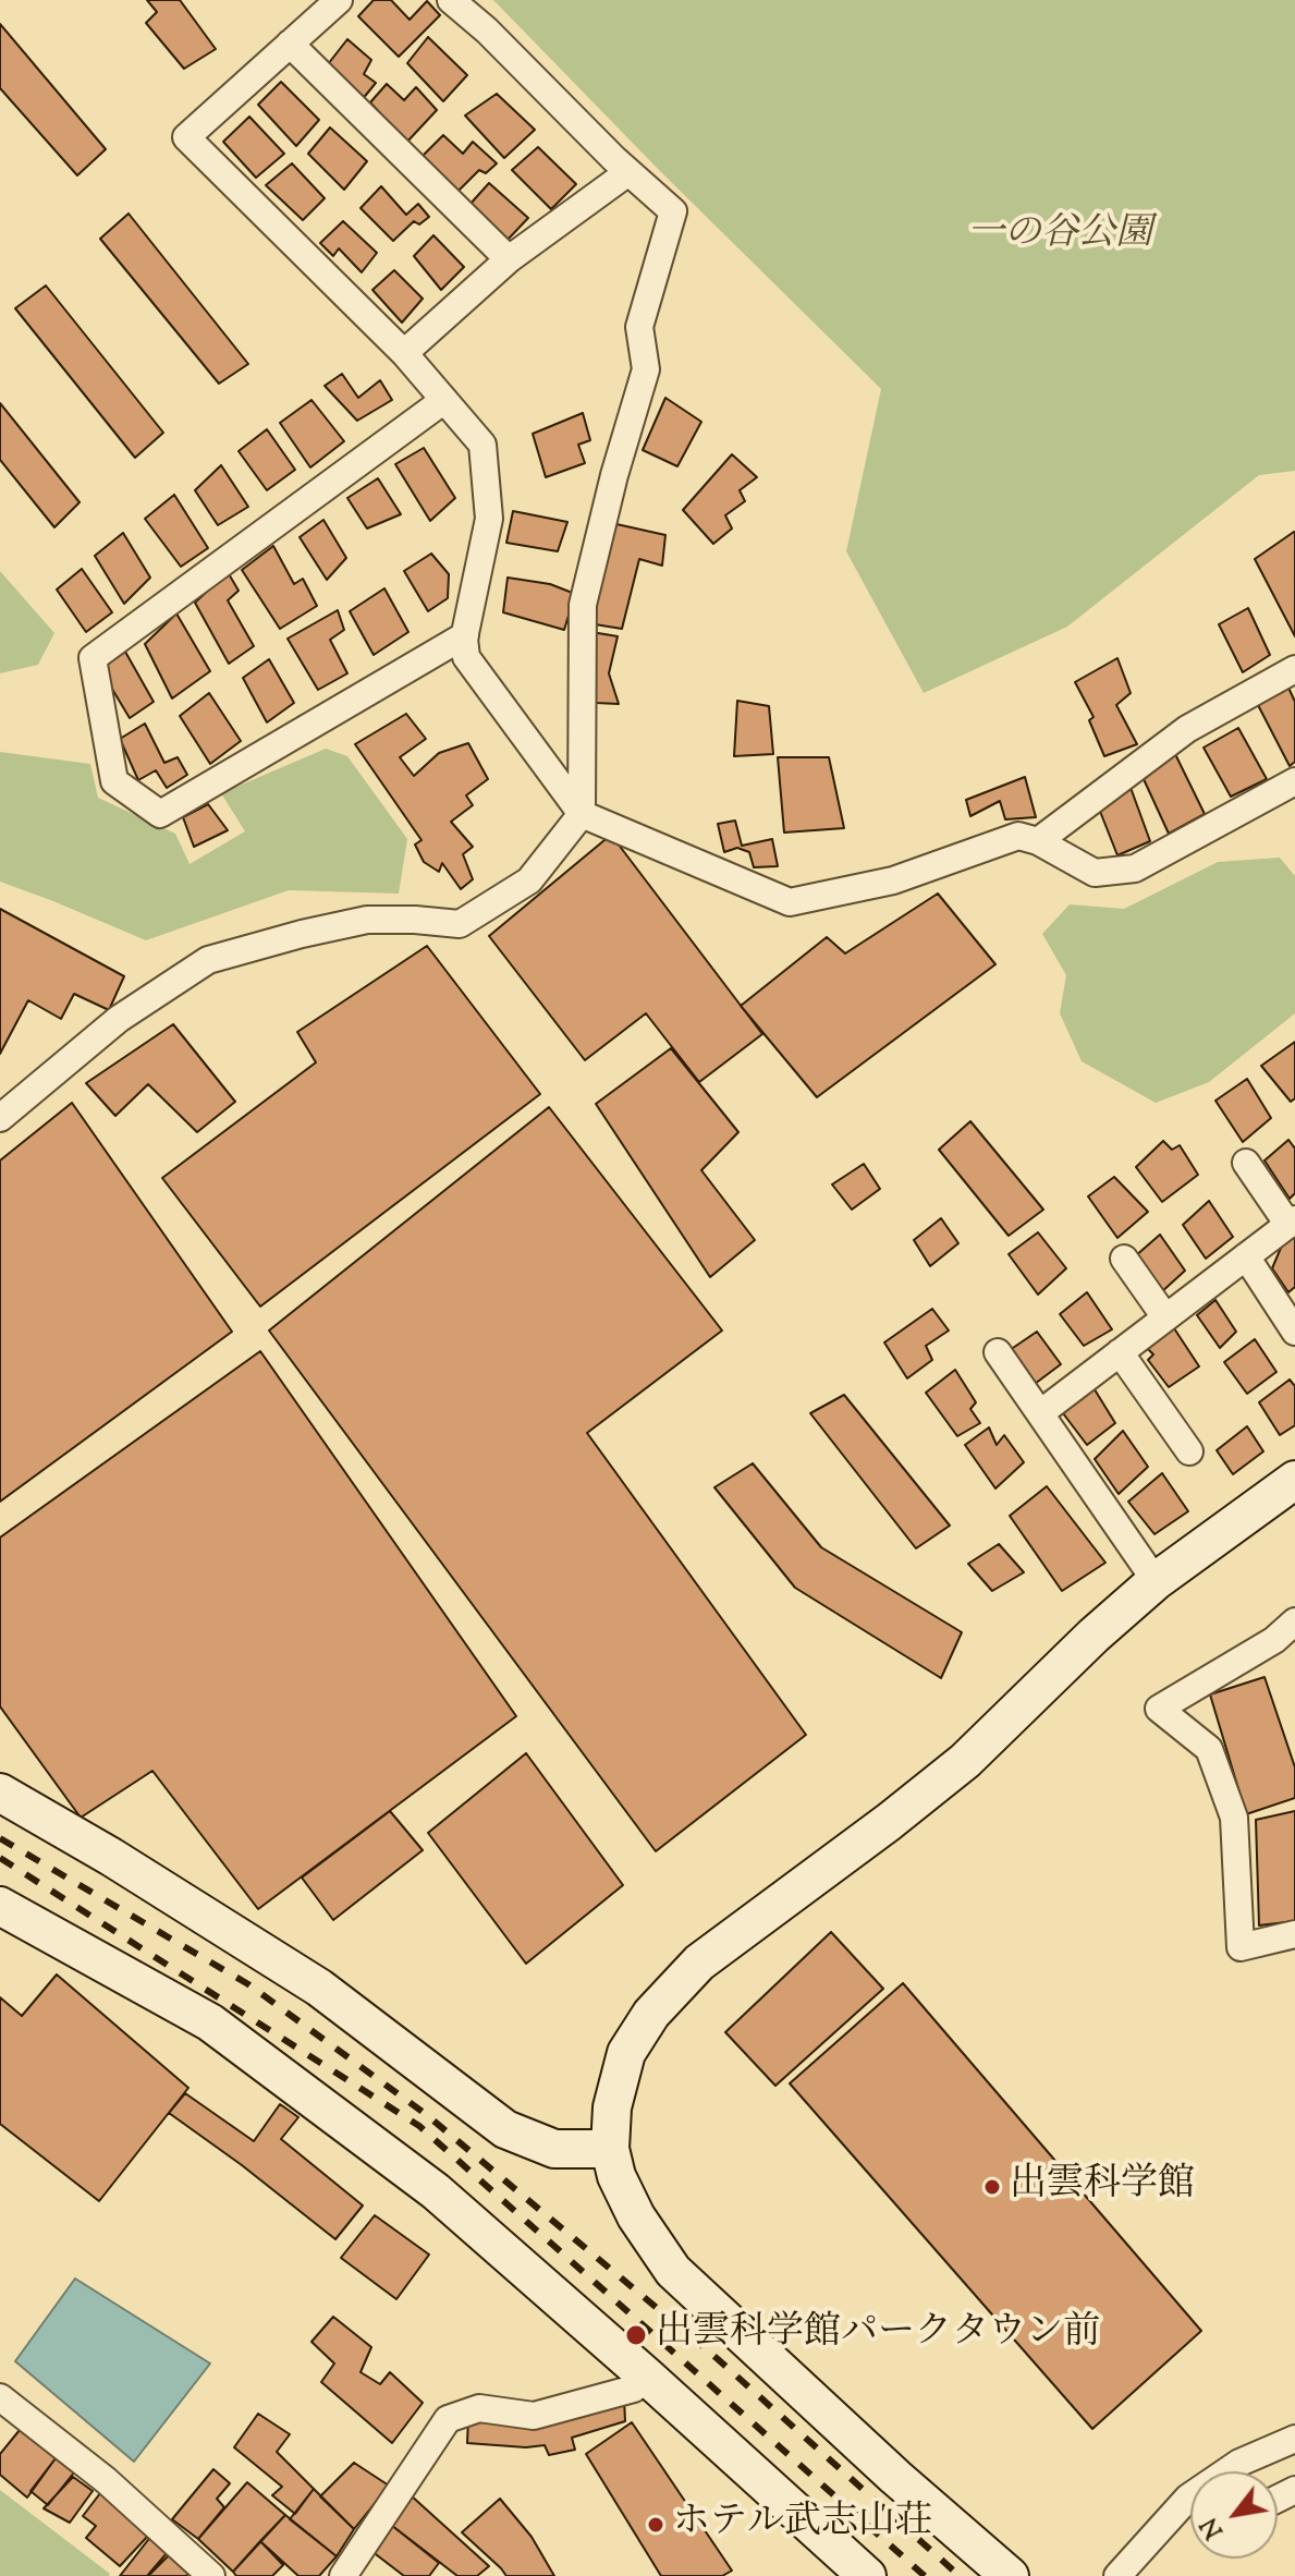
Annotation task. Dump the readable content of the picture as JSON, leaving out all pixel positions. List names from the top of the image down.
{
  "parks": ["一の谷公園"],
  "places": ["出雲科学館", "出雲科学館パークタウン前", "ホテル武志山荘"],
  "north": "bottom left"
}
